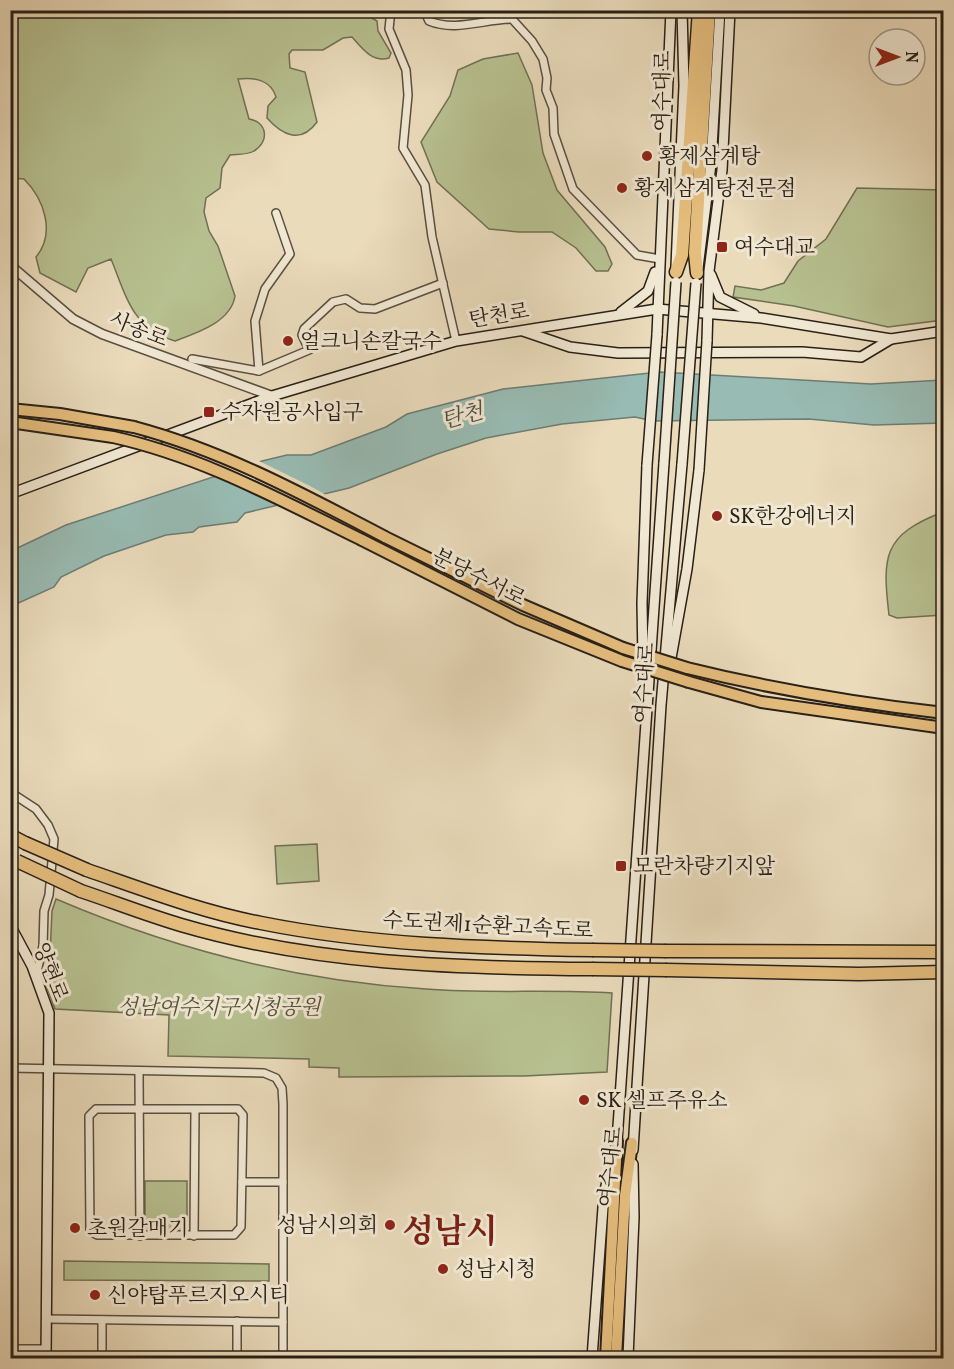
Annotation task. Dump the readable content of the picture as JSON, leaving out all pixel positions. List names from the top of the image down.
{
  "streets": {
    "highway": ["여수대로", "분당수서로", "수도권제1순환고속도로"],
    "main road": ["탄천로", "양현로"],
    "street": ["사송로"]
  },
  "crossings": [
    ["탄천로", "사송로"]
  ],
  "districts": ["성남시"],
  "water": ["탄천"],
  "parks": ["성남여수지구시청공원"],
  "places": {
    "other": [
      "황제삼계탕",
      "황제삼계탕전문점",
      "얼크니손칼국수",
      "SK한강에너지",
      "SK 셀프주유소",
      "성남시의회",
      "초원갈매기",
      "성남시청",
      "신야탑푸르지오시티"
    ],
    "transit": ["여수대교", "수자원공사입구", "모란차량기지앞"]
  },
  "north": "right"
}
